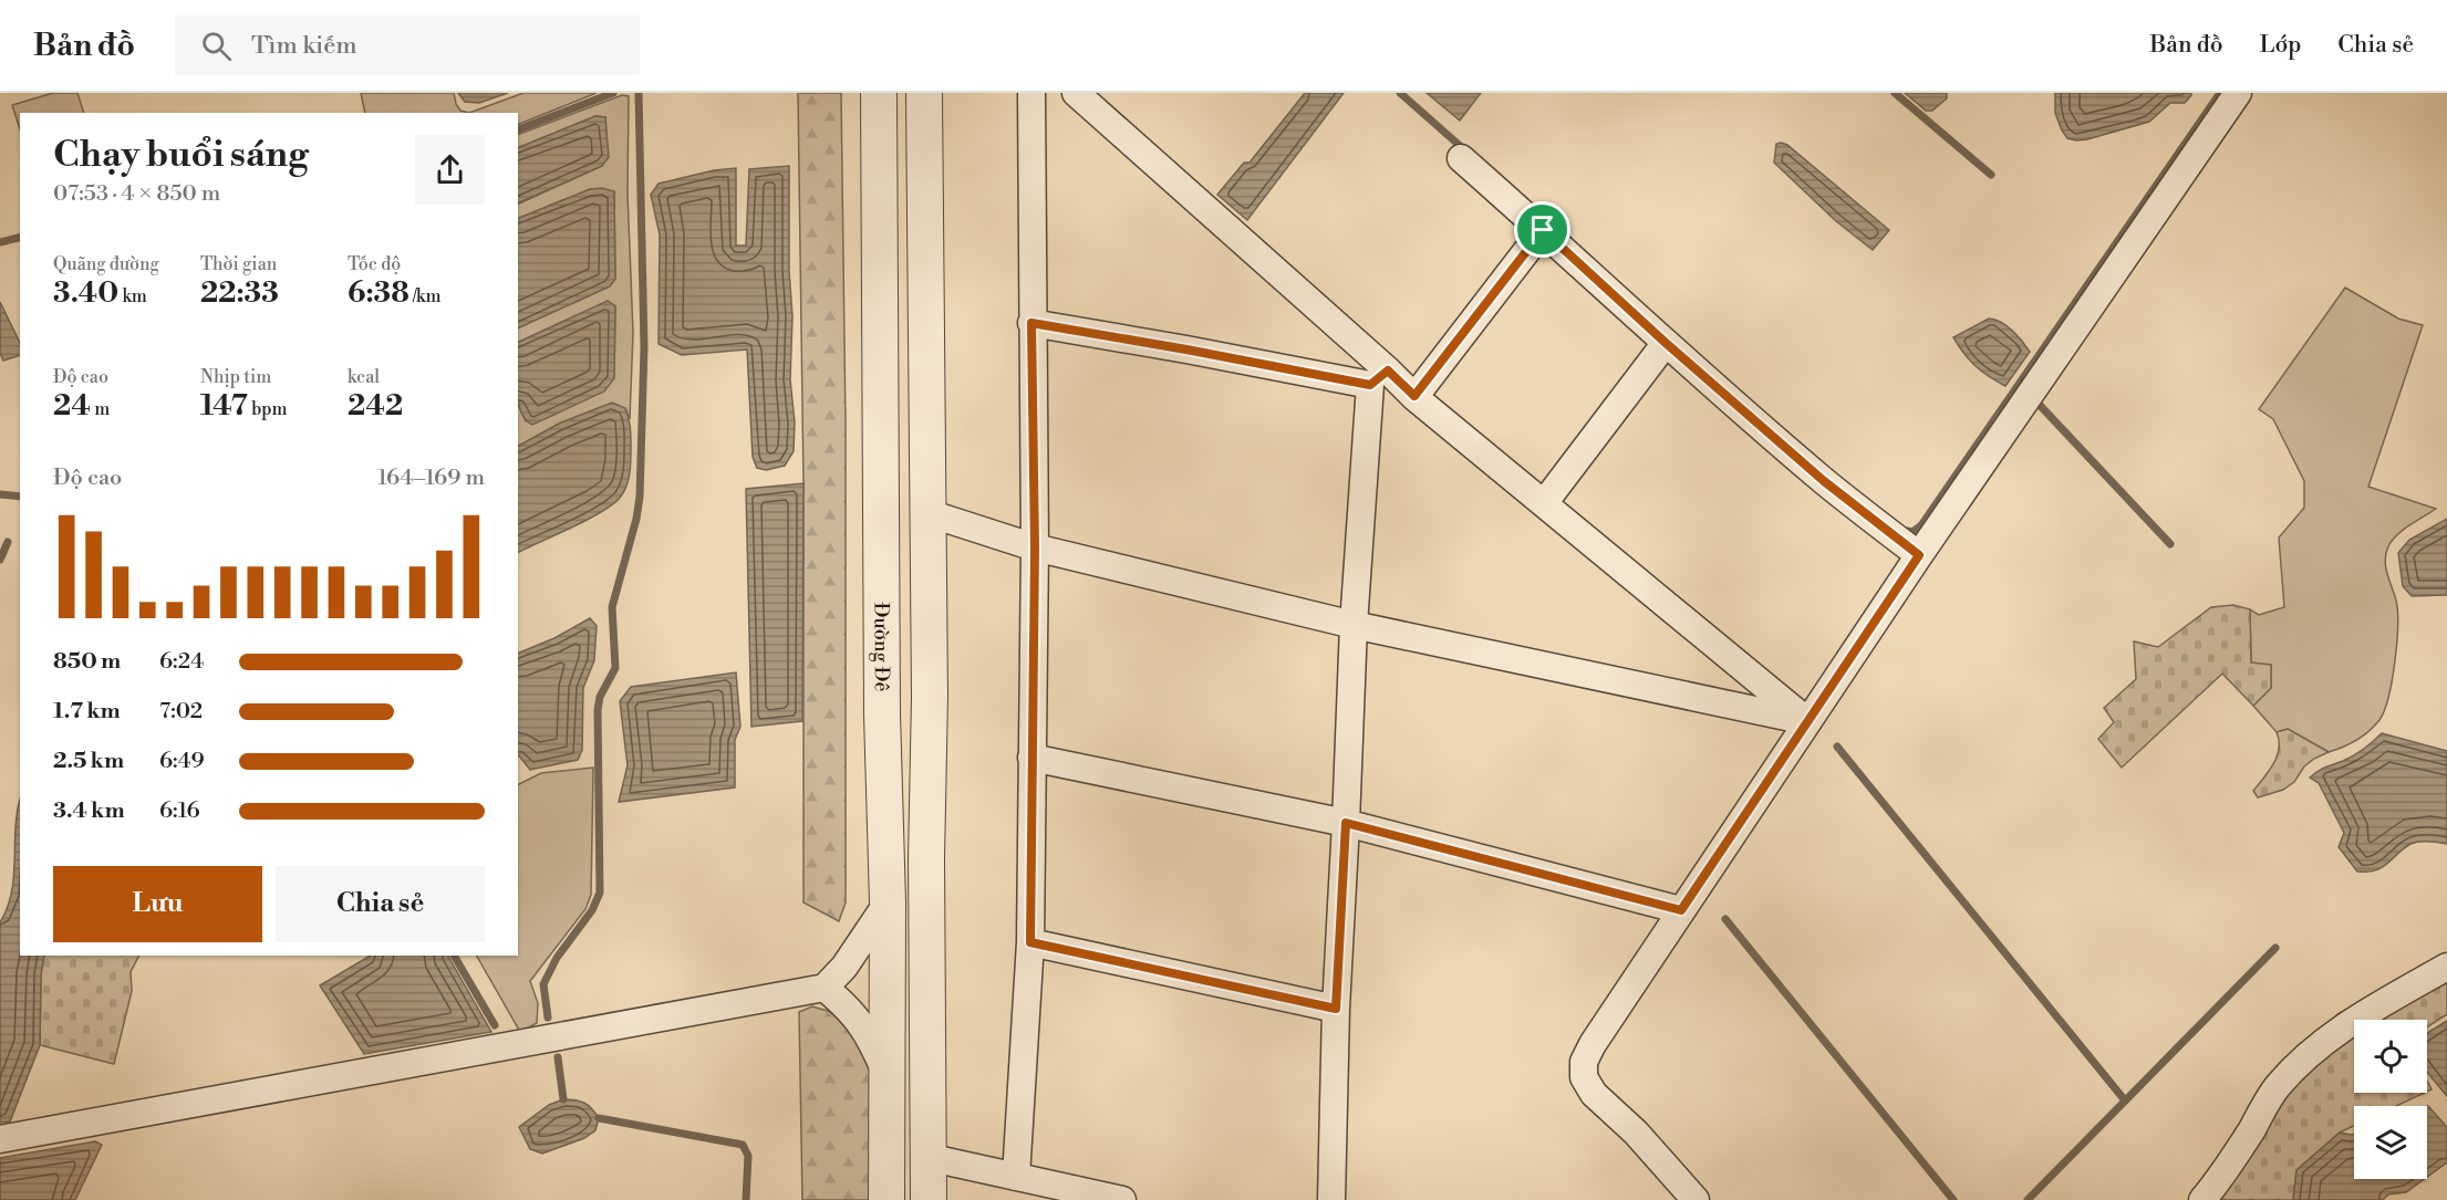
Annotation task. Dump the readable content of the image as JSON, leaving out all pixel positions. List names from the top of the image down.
{
  "streets": {
    "street": ["Đường Đê"]
  },
  "page": {
    "header": "Bản đồ",
    "search": "Tìm kiếm",
    "nav": ["Bản đồ", "Lớp", "Chia sẻ"],
    "heading": ["Chạy buổi sáng", "07:53 · 4 × 850 m"],
    "stats": [
      ["Quãng đường", "3.40 km"],
      ["Thời gian", "22:33"],
      ["Tốc độ", "6:38 /km"],
      ["Độ cao", "24 m"],
      ["Nhịp tim", "147 bpm"],
      ["kcal", "242"]
    ],
    "chart": ["Độ cao", "164–169 m"],
    "list": [
      {
        "name": "850 m",
        "note": "6:24"
      },
      {
        "name": "1.7 km",
        "note": "7:02"
      },
      {
        "name": "2.5 km",
        "note": "6:49"
      },
      {
        "name": "3.4 km",
        "note": "6:16"
      }
    ],
    "buttons": ["Lưu", "Chia sẻ"]
  }
}
